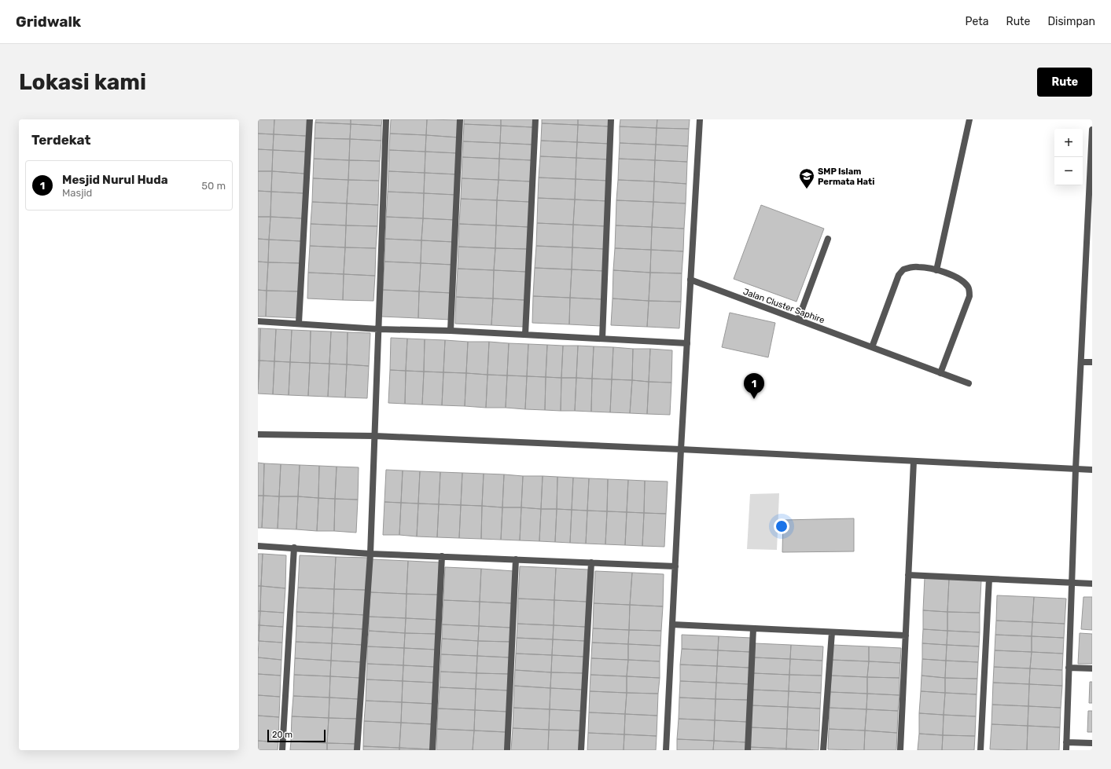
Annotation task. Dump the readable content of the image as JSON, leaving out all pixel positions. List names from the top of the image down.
{
  "streets": {
    "street": ["Jalan Cluster Saphire"]
  },
  "places": {
    "school or university": ["SMP Islam Permata Hati"]
  },
  "scale_bar": "20 m",
  "page": {
    "header": "Gridwalk",
    "nav": ["Peta", "Rute", "Disimpan"],
    "buttons": "Rute",
    "title": "Lokasi kami",
    "heading": "Terdekat",
    "map_buttons": ["+", "−"],
    "list": [
      {
        "mark": "1",
        "name": "Mesjid Nurul Huda",
        "note": "Masjid",
        "value": "50 m"
      }
    ],
    "pins": "1",
    "scale": "20 m"
  }
}
